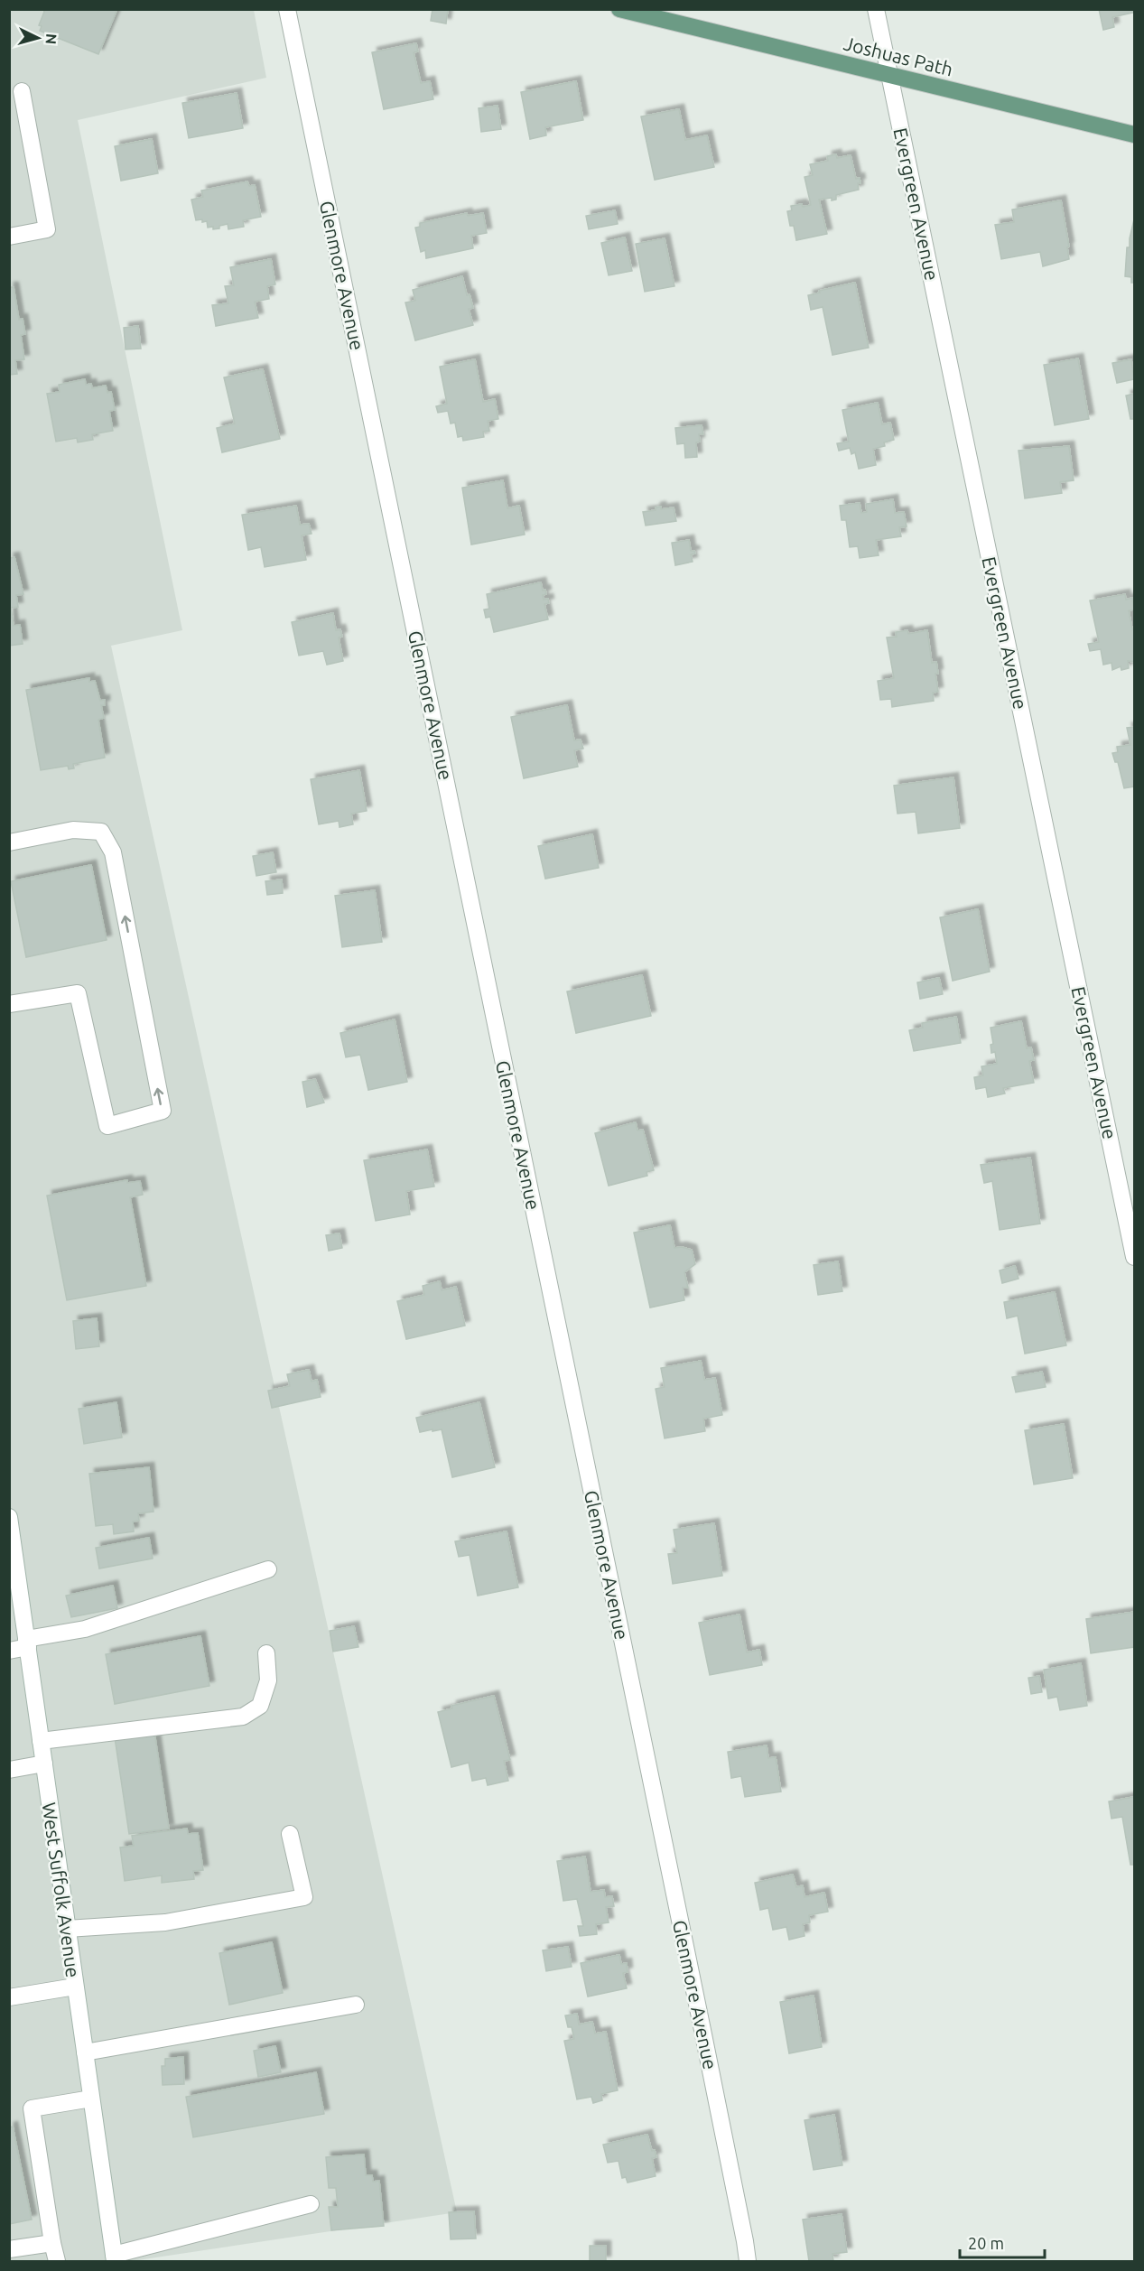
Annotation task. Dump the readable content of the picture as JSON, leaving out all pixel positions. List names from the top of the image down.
{
  "streets": {
    "main road": ["Joshuas Path"],
    "street": ["Evergreen Avenue", "Glenmore Avenue", "West Suffolk Avenue"]
  },
  "crossings": [
    ["Joshuas Path", "Evergreen Avenue"]
  ],
  "scale_bar": "20 m",
  "north": "right"
}
